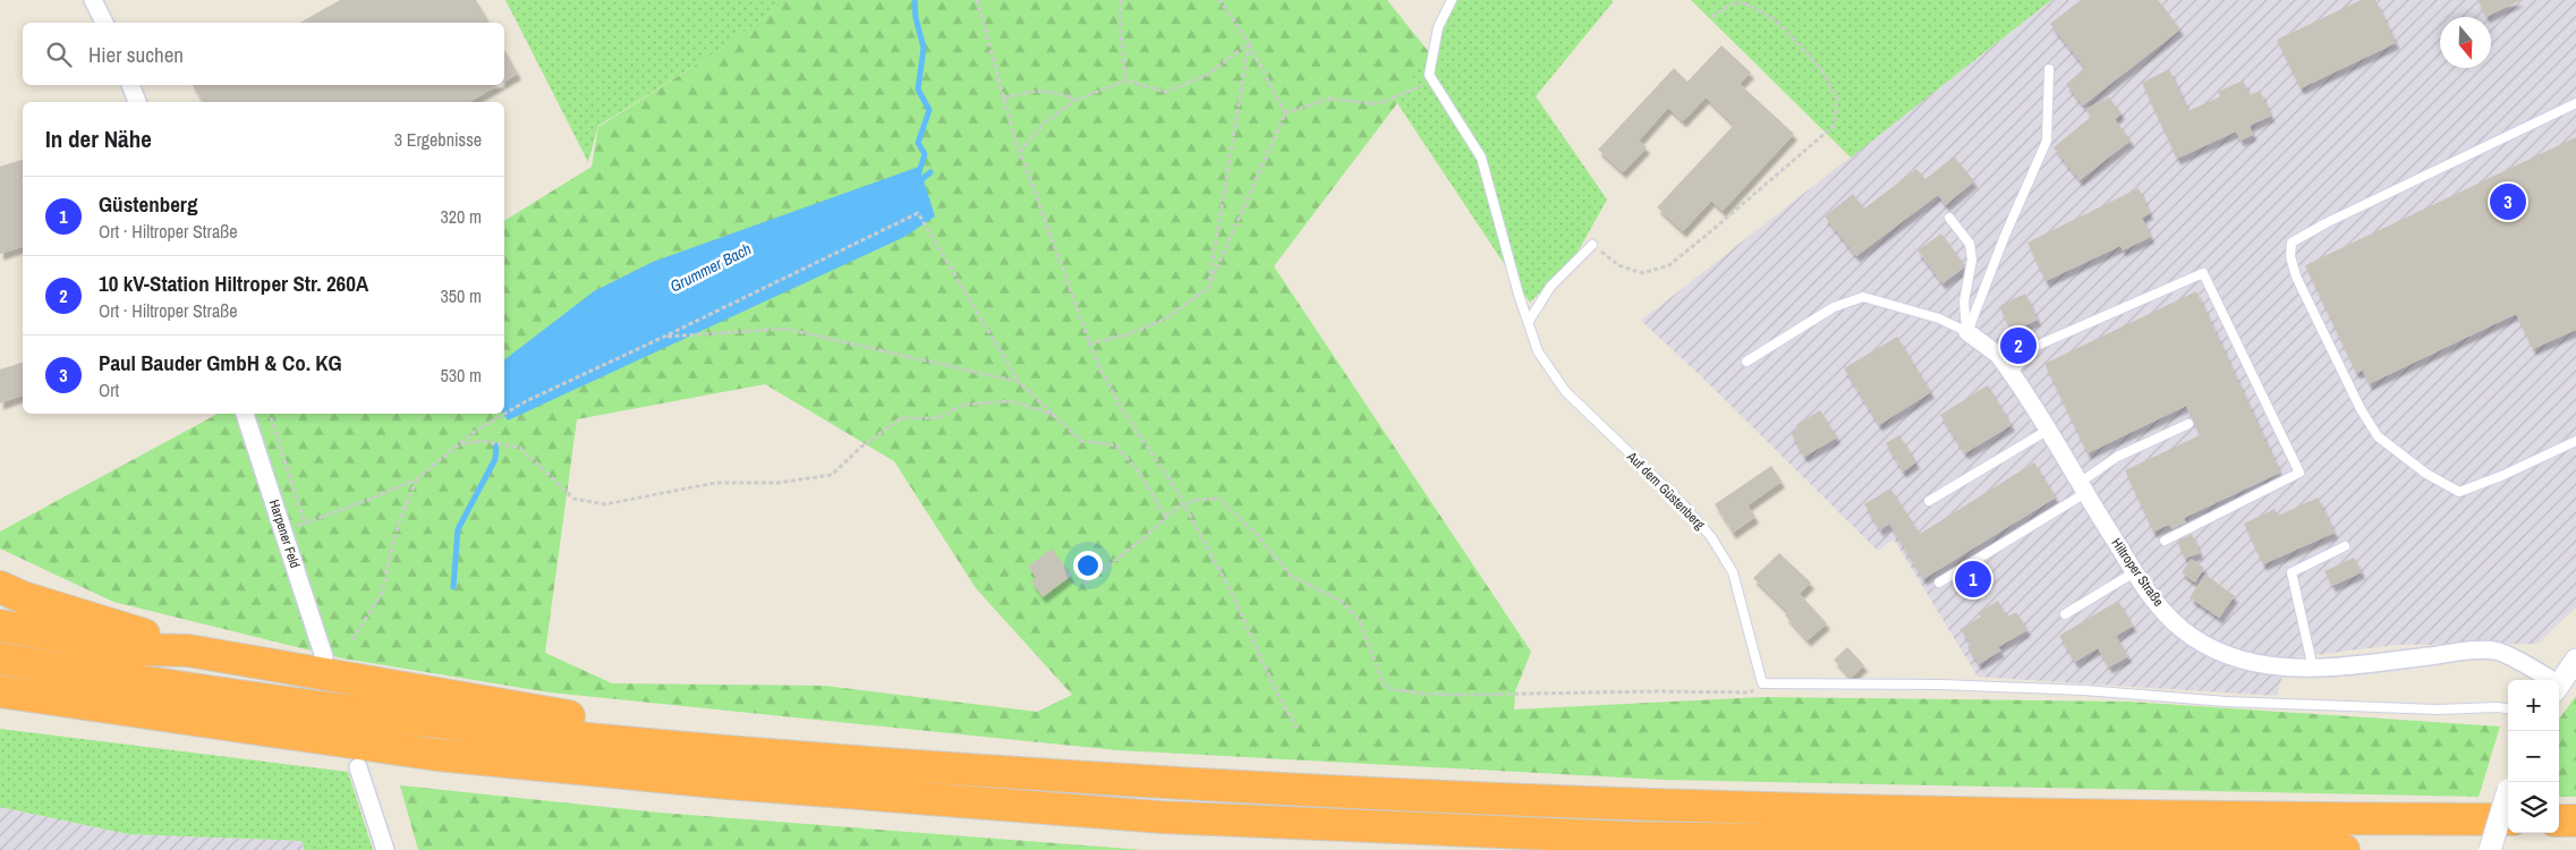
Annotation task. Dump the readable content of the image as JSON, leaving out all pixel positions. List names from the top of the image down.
{
  "streets": {
    "street": ["Harpener Feld", "Hiltroper Straße"],
    "lane": ["Auf dem Güstenberg"]
  },
  "water": ["Grummer Bach"],
  "north": "bottom",
  "page": {
    "search": "Hier suchen",
    "heading": ["In der Nähe", "3 Ergebnisse"],
    "list": [
      {
        "mark": "1",
        "name": "Güstenberg",
        "note": "Ort · Hiltroper Straße",
        "value": "320 m"
      },
      {
        "mark": "2",
        "name": "10 kV-Station Hiltroper Str. 260A",
        "note": "Ort · Hiltroper Straße",
        "value": "350 m"
      },
      {
        "mark": "3",
        "name": "Paul Bauder GmbH & Co. KG",
        "note": "Ort",
        "value": "530 m"
      }
    ],
    "pins": ["3", "2", "1"],
    "map_buttons": ["+", "−"]
  }
}
